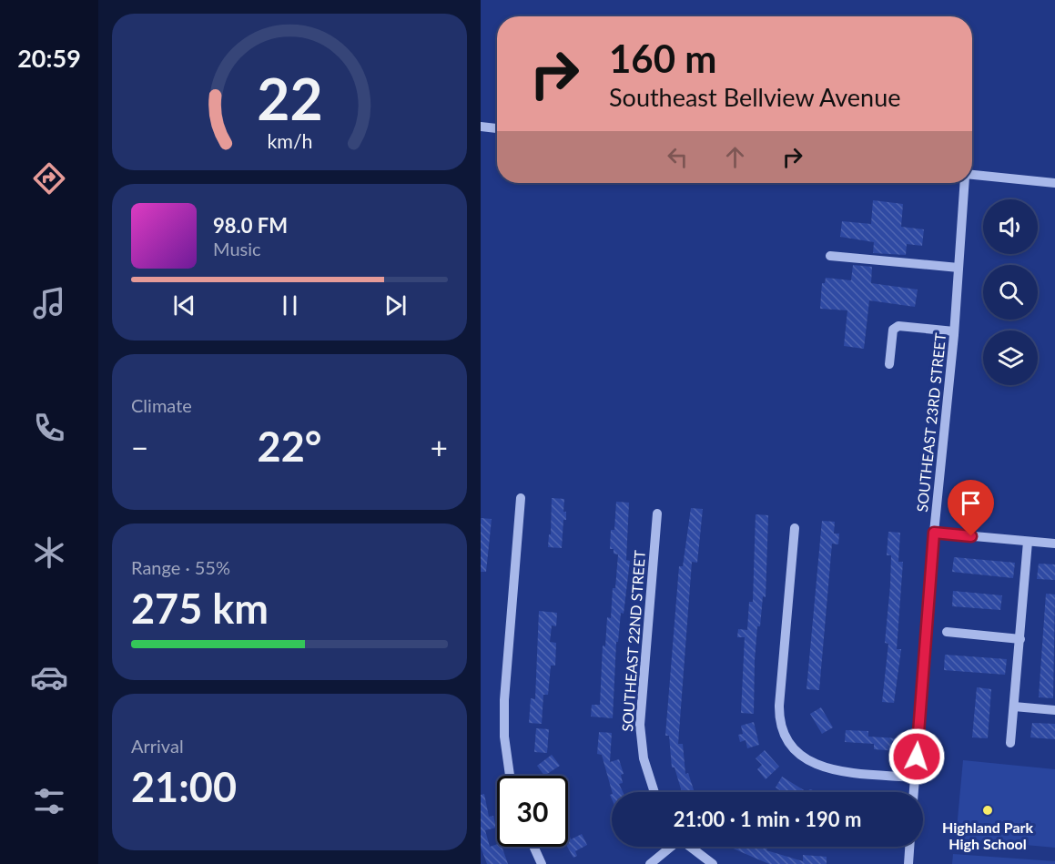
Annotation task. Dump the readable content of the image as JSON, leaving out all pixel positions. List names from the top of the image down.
{
  "streets": {
    "street": ["SOUTHEAST 23RD STREET", "SOUTHEAST 22ND STREET"]
  },
  "places": ["Highland Park High School"],
  "page": {
    "tabs": "20:59",
    "turn": ["160 m", "Southeast Bellview Avenue"],
    "song": ["98.0 FM", "Music"],
    "tile": [
      "Climate",
      ["Range · 55%", "275 km"],
      ["Arrival", "21:00"]
    ],
    "heat": ["−", "22°", "+"],
    "limit": "30",
    "trip": "21:00 · 1 min · 190 m",
    "gauge": ["22", "km/h"]
  }
}
